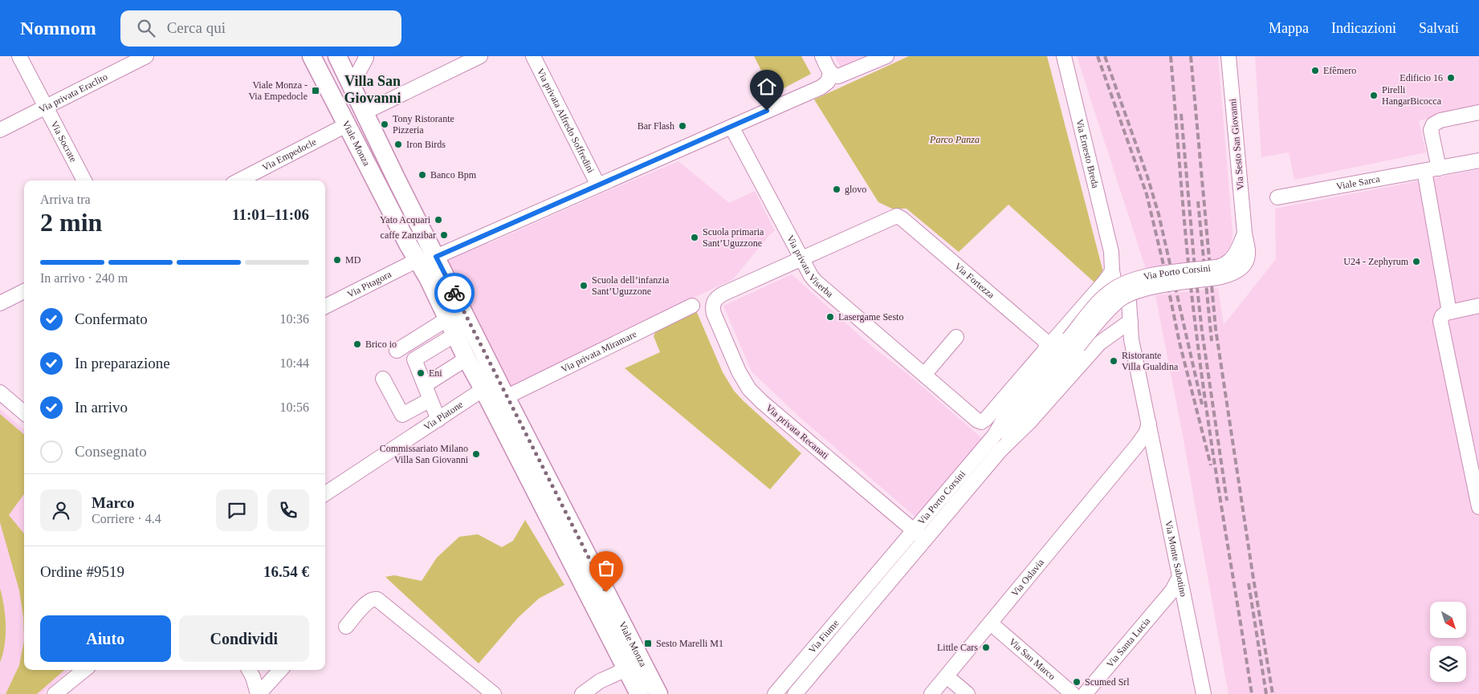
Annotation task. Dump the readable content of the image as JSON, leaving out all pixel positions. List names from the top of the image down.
{
  "streets": {
    "main road": ["Viale Monza"],
    "street": [
      "Via privata Eraclito",
      "Via privata Alfredo Soffredini",
      "Via Socrate",
      "Via Sesto San Giovanni",
      "Via Empedocle",
      "Via Ernesto Breda",
      "Viale Sarca",
      "Via privata Viserba",
      "Via Porto Corsini",
      "Via Fortezza",
      "Via Pitagora",
      "Via privata Miramare",
      "Via Platone",
      "Via privata Recanati",
      "Via Monte Sabotino",
      "Via Oslavia",
      "Via Fiume",
      "Via Santa Lucia",
      "Via San Marco"
    ]
  },
  "crossings": [
    ["Via privata Eraclito", "Via Socrate"],
    ["Viale Monza", "Via Empedocle"],
    ["Viale Monza", "Via Pitagora"],
    ["Viale Monza", "Via privata Miramare"],
    ["Viale Monza", "Via Platone"],
    ["Via Sesto San Giovanni", "Via Porto Corsini"],
    ["Via Ernesto Breda", "Via privata Viserba"],
    ["Via Ernesto Breda", "Via Fortezza"],
    ["Via privata Viserba", "Via Fortezza"],
    ["Via privata Viserba", "Via privata Recanati"],
    ["Via Porto Corsini", "Via privata Recanati"],
    ["Via Porto Corsini", "Via Fiume"],
    ["Via Fortezza", "Via privata Recanati"],
    ["Via Monte Sabotino", "Via Oslavia"],
    ["Via Monte Sabotino", "Via Santa Lucia"],
    ["Via Oslavia", "Via San Marco"]
  ],
  "districts": ["Villa San Giovanni"],
  "parks": ["Parco Panza"],
  "places": {
    "other": [
      "Efêmero",
      "Edificio 16",
      "Pirelli HangarBicocca",
      "Tony Ristorante Pizzeria",
      "Bar Flash",
      "Iron Birds",
      "Banco Bpm",
      "glovo",
      "Yato Acquari",
      "caffe Zanzibar",
      "Scuola primaria Sant’Uguzzone",
      "MD",
      "U24 - Zephyrum",
      "Scuola dell’infanzia Sant’Uguzzone",
      "Lasergame Sesto",
      "Brico io",
      "Ristorante Villa Gualdina",
      "Eni",
      "Commissariato Milano Villa San Giovanni",
      "Little Cars",
      "Scumed Srl"
    ],
    "transit": ["Viale Monza - Via Empedocle", "Sesto Marelli M1"]
  },
  "north": "bottom right",
  "page": {
    "header": "Nomnom",
    "search": "Cerca qui",
    "nav": ["Mappa", "Indicazioni", "Salvati"],
    "heading": ["2 min", "Arriva tra", "11:01–11:06"],
    "panel": [
      "Marco",
      "Corriere · 4.4",
      "Ordine #9519",
      "16.54 €"
    ],
    "bar": "In arrivo · 240 m",
    "list": [
      ["Confermato", "10:36"],
      ["In preparazione", "10:44"],
      ["In arrivo", "10:56"],
      "Consegnato"
    ],
    "buttons": ["Aiuto", "Condividi"]
  }
}
